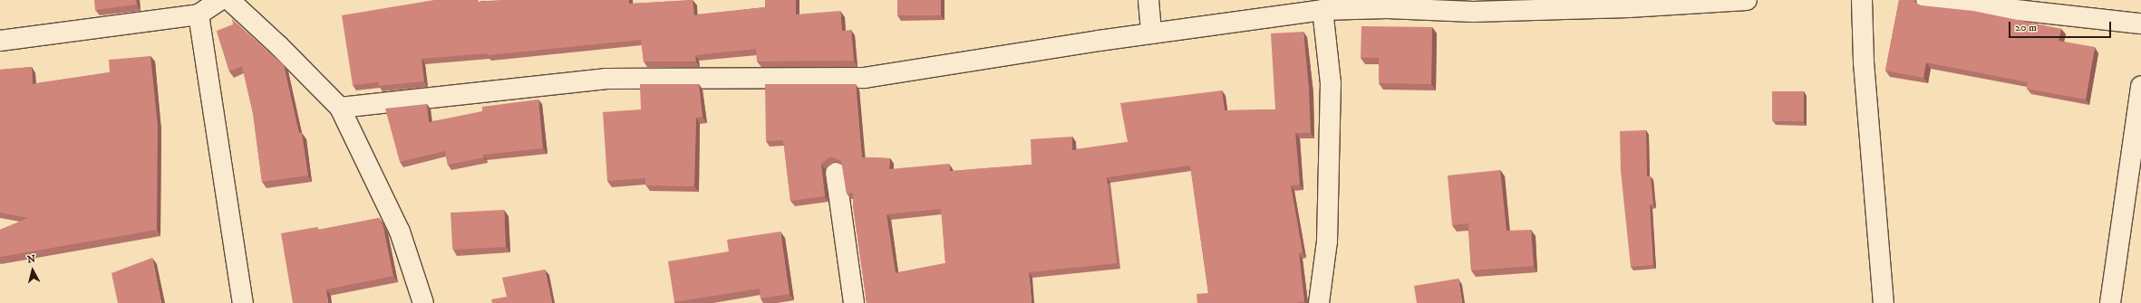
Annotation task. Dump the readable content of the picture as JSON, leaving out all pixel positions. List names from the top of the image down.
{
  "scale_bar": "20 m",
  "north": "top"
}
